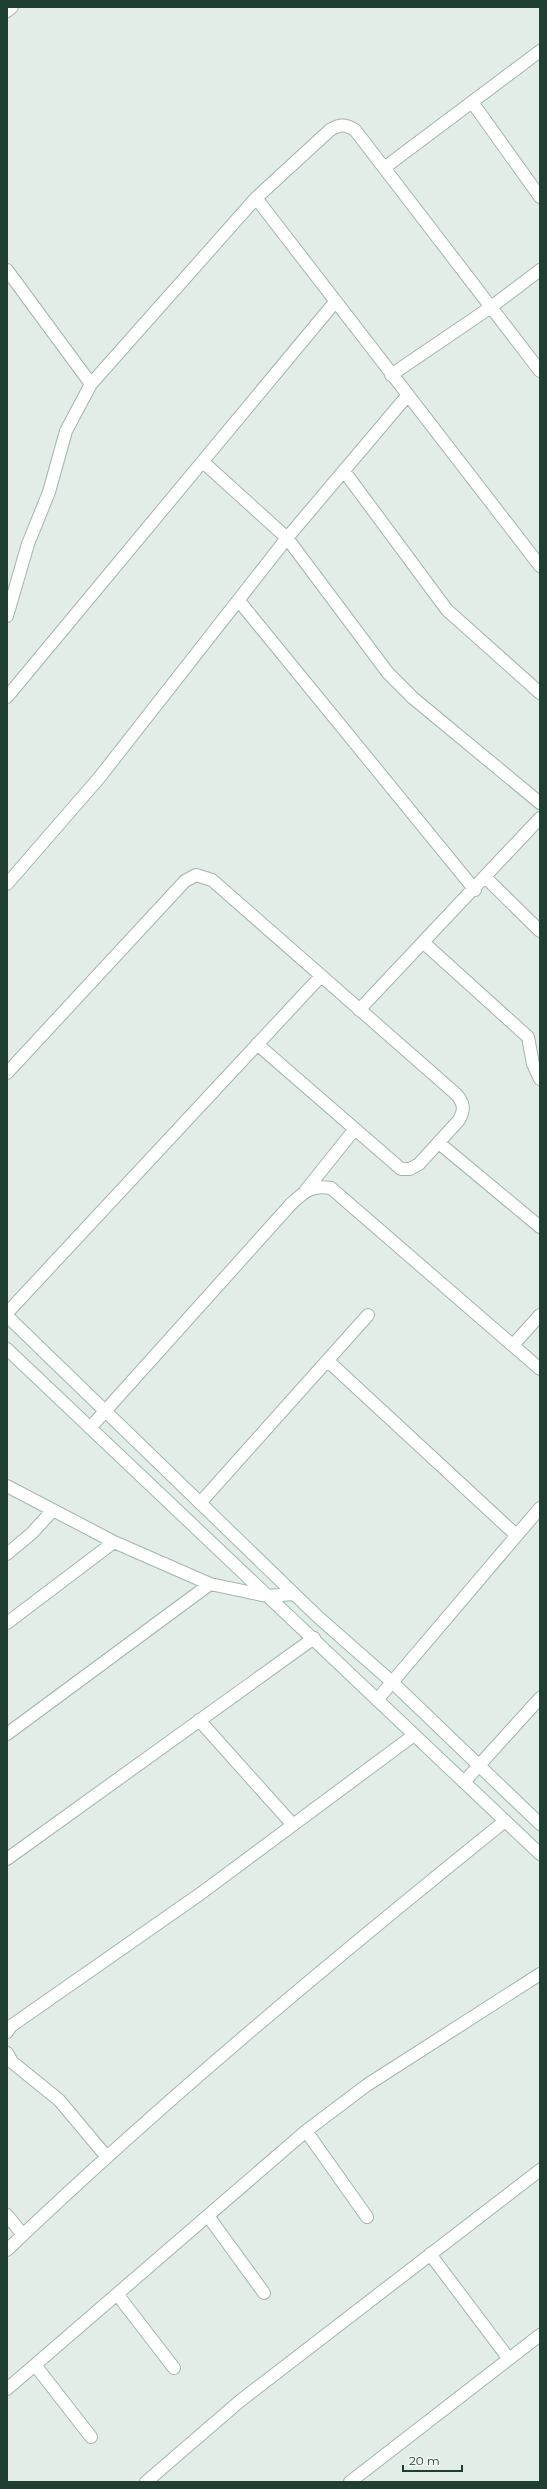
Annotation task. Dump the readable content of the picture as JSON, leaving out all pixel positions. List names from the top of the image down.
{
  "scale_bar": "20 m"
}
